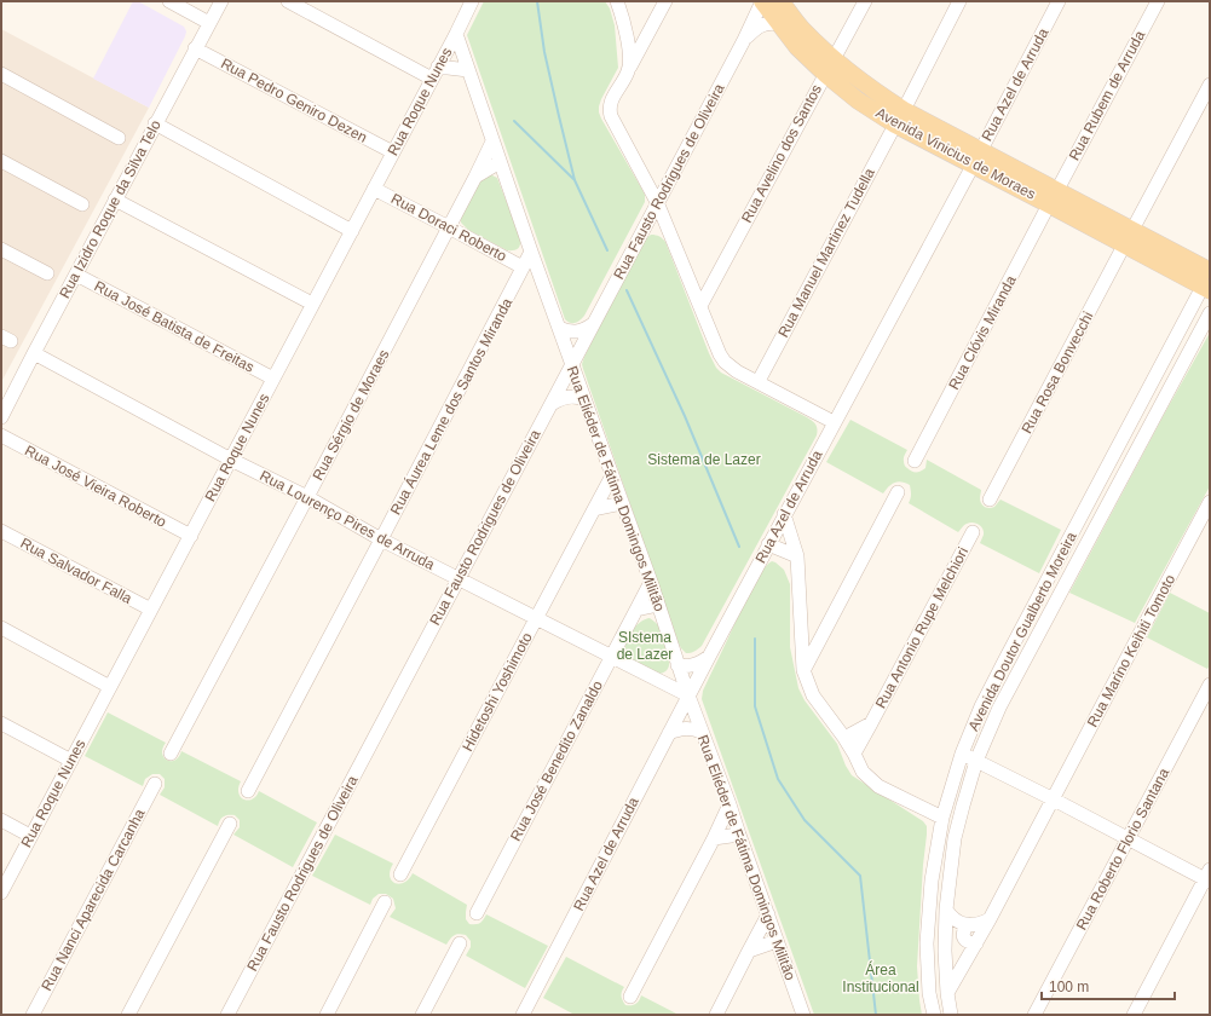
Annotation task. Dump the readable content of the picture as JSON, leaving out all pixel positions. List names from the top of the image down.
{
  "streets": {
    "main road": ["Avenida Vinicius de Moraes"],
    "street": [
      "Rua Azel de Arruda",
      "Rua Rubem de Arruda",
      "Rua Pedro Geniro Dezen",
      "Rua Roque Nunes",
      "Rua Avelino dos Santos",
      "Rua Fausto Rodrigues de Oliveira",
      "Rua Izidro Roque da Silva Telo",
      "Rua Doraci Roberto",
      "Rua Manuel Martinez Tudella",
      "Rua José Batista de Freitas",
      "Rua Clóvis Miranda",
      "Rua Rosa Bonvecchi",
      "Rua Áurea Leme dos Santos Miranda",
      "Rua Sérgio de Moraes",
      "Rua José Vieira Roberto",
      "Rua Eliéder de Fátima Domingos Militão",
      "Rua Lourenço Pires de Arruda",
      "Rua Salvador Falla",
      "Rua Antonio Rupe Melchiori",
      "Avenida Doutor Gualberto Moreira",
      "Rua Marino Keihiti Tomoto",
      "Hidetoshi Yoshimoto",
      "Rua José Benedito Zanaldo",
      "Rua Roberto Florio Santana",
      "Rua Nanci Aparecida Carcanha"
    ]
  },
  "crossings": [
    ["Rua Azel de Arruda", "Avenida Vinicius de Moraes"],
    ["Rua Azel de Arruda", "Rua Eliéder de Fátima Domingos Militão"],
    ["Rua Azel de Arruda", "Rua Lourenço Pires de Arruda"],
    ["Rua Rubem de Arruda", "Avenida Vinicius de Moraes"],
    ["Rua Rubem de Arruda", "Rua Clóvis Miranda"],
    ["Rua Pedro Geniro Dezen", "Rua Roque Nunes"],
    ["Rua Pedro Geniro Dezen", "Rua Izidro Roque da Silva Telo"],
    ["Rua Roque Nunes", "Rua Doraci Roberto"],
    ["Rua Roque Nunes", "Rua José Batista de Freitas"],
    ["Rua Roque Nunes", "Rua José Vieira Roberto"],
    ["Rua Roque Nunes", "Rua Eliéder de Fátima Domingos Militão"],
    ["Rua Roque Nunes", "Rua Lourenço Pires de Arruda"],
    ["Rua Roque Nunes", "Rua Salvador Falla"],
    ["Rua Avelino dos Santos", "Avenida Vinicius de Moraes"],
    ["Avenida Vinicius de Moraes", "Rua Fausto Rodrigues de Oliveira"],
    ["Avenida Vinicius de Moraes", "Rua Manuel Martinez Tudella"],
    ["Avenida Vinicius de Moraes", "Rua Clóvis Miranda"],
    ["Avenida Vinicius de Moraes", "Rua Rosa Bonvecchi"],
    ["Avenida Vinicius de Moraes", "Avenida Doutor Gualberto Moreira"],
    ["Rua Fausto Rodrigues de Oliveira", "Rua Eliéder de Fátima Domingos Militão"],
    ["Rua Fausto Rodrigues de Oliveira", "Rua Lourenço Pires de Arruda"],
    ["Rua Izidro Roque da Silva Telo", "Rua José Batista de Freitas"],
    ["Rua Izidro Roque da Silva Telo", "Rua Lourenço Pires de Arruda"],
    ["Rua Doraci Roberto", "Rua Áurea Leme dos Santos Miranda"],
    ["Rua Doraci Roberto", "Rua Sérgio de Moraes"],
    ["Rua Áurea Leme dos Santos Miranda", "Rua Eliéder de Fátima Domingos Militão"],
    ["Rua Áurea Leme dos Santos Miranda", "Rua Lourenço Pires de Arruda"],
    ["Rua Sérgio de Moraes", "Rua Eliéder de Fátima Domingos Militão"],
    ["Rua Sérgio de Moraes", "Rua Lourenço Pires de Arruda"],
    ["Rua Eliéder de Fátima Domingos Militão", "Rua Lourenço Pires de Arruda"],
    ["Rua Eliéder de Fátima Domingos Militão", "Hidetoshi Yoshimoto"],
    ["Rua Eliéder de Fátima Domingos Militão", "Rua José Benedito Zanaldo"],
    ["Rua Lourenço Pires de Arruda", "Hidetoshi Yoshimoto"],
    ["Rua Lourenço Pires de Arruda", "Rua José Benedito Zanaldo"],
    ["Avenida Doutor Gualberto Moreira", "Rua Marino Keihiti Tomoto"]
  ],
  "parks": ["Sistema de Lazer", "SIstema de Lazer", "Área Institucional"],
  "scale_bar": "100 m"
}
